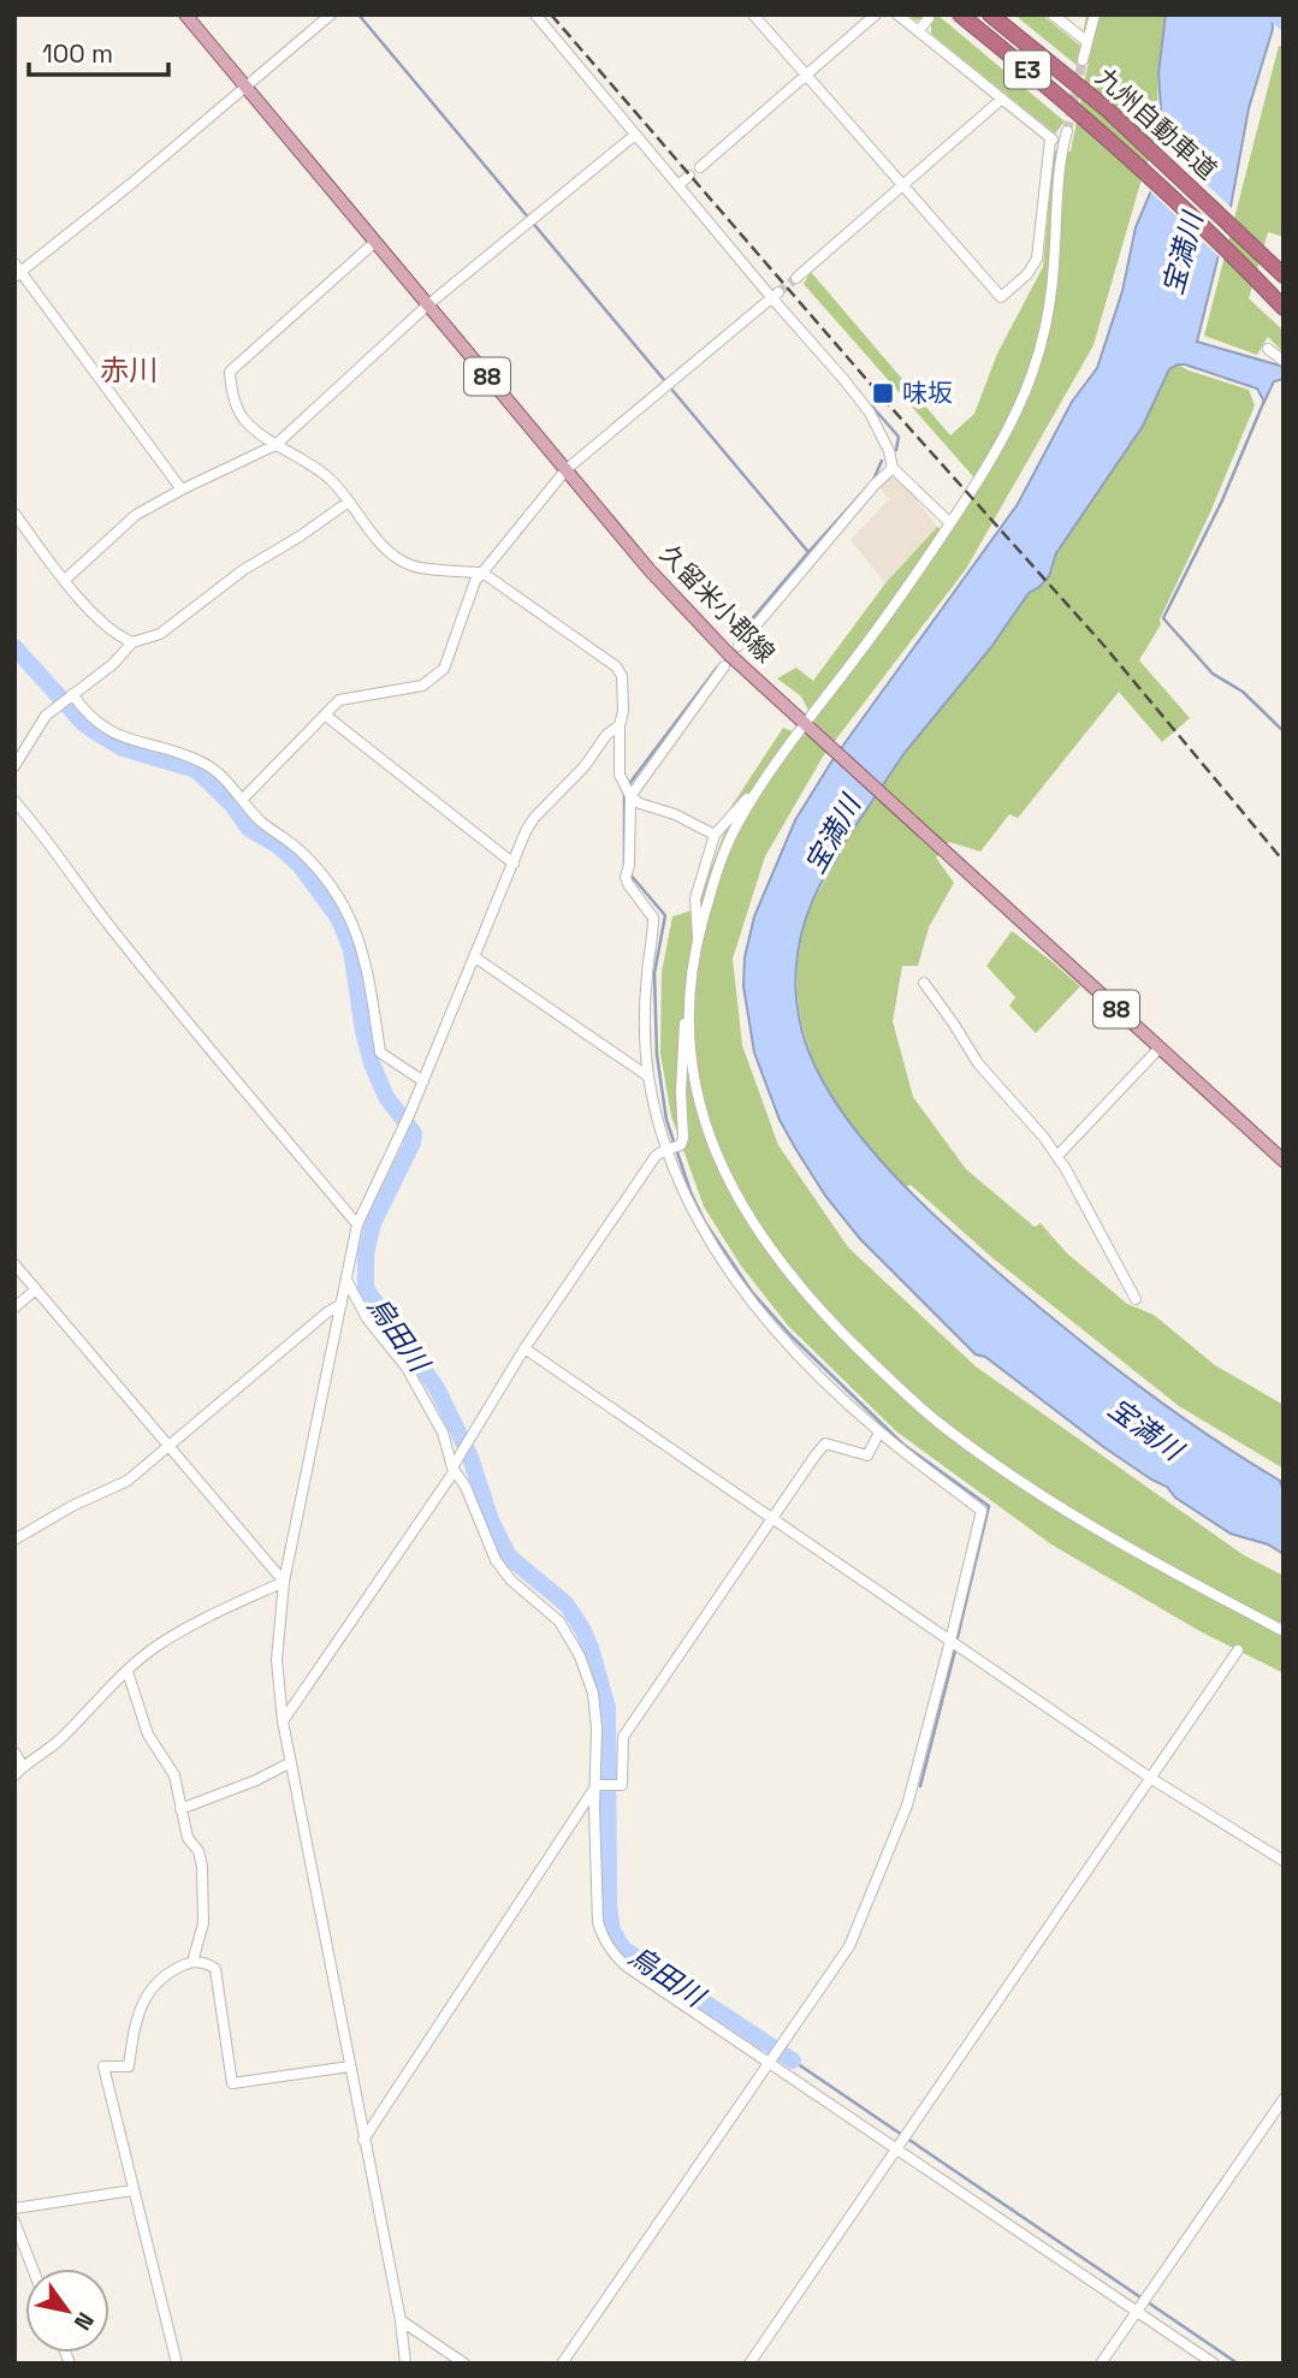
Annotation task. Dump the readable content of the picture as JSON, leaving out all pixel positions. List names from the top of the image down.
{
  "streets": {
    "highway": ["E3", "九州自動車道"],
    "main road": ["88", "久留米小郡線"]
  },
  "districts": ["赤川"],
  "water": ["宝満川", "烏田川"],
  "places": {
    "transit": ["味坂"]
  },
  "scale_bar": "100 m",
  "north": "bottom right"
}
